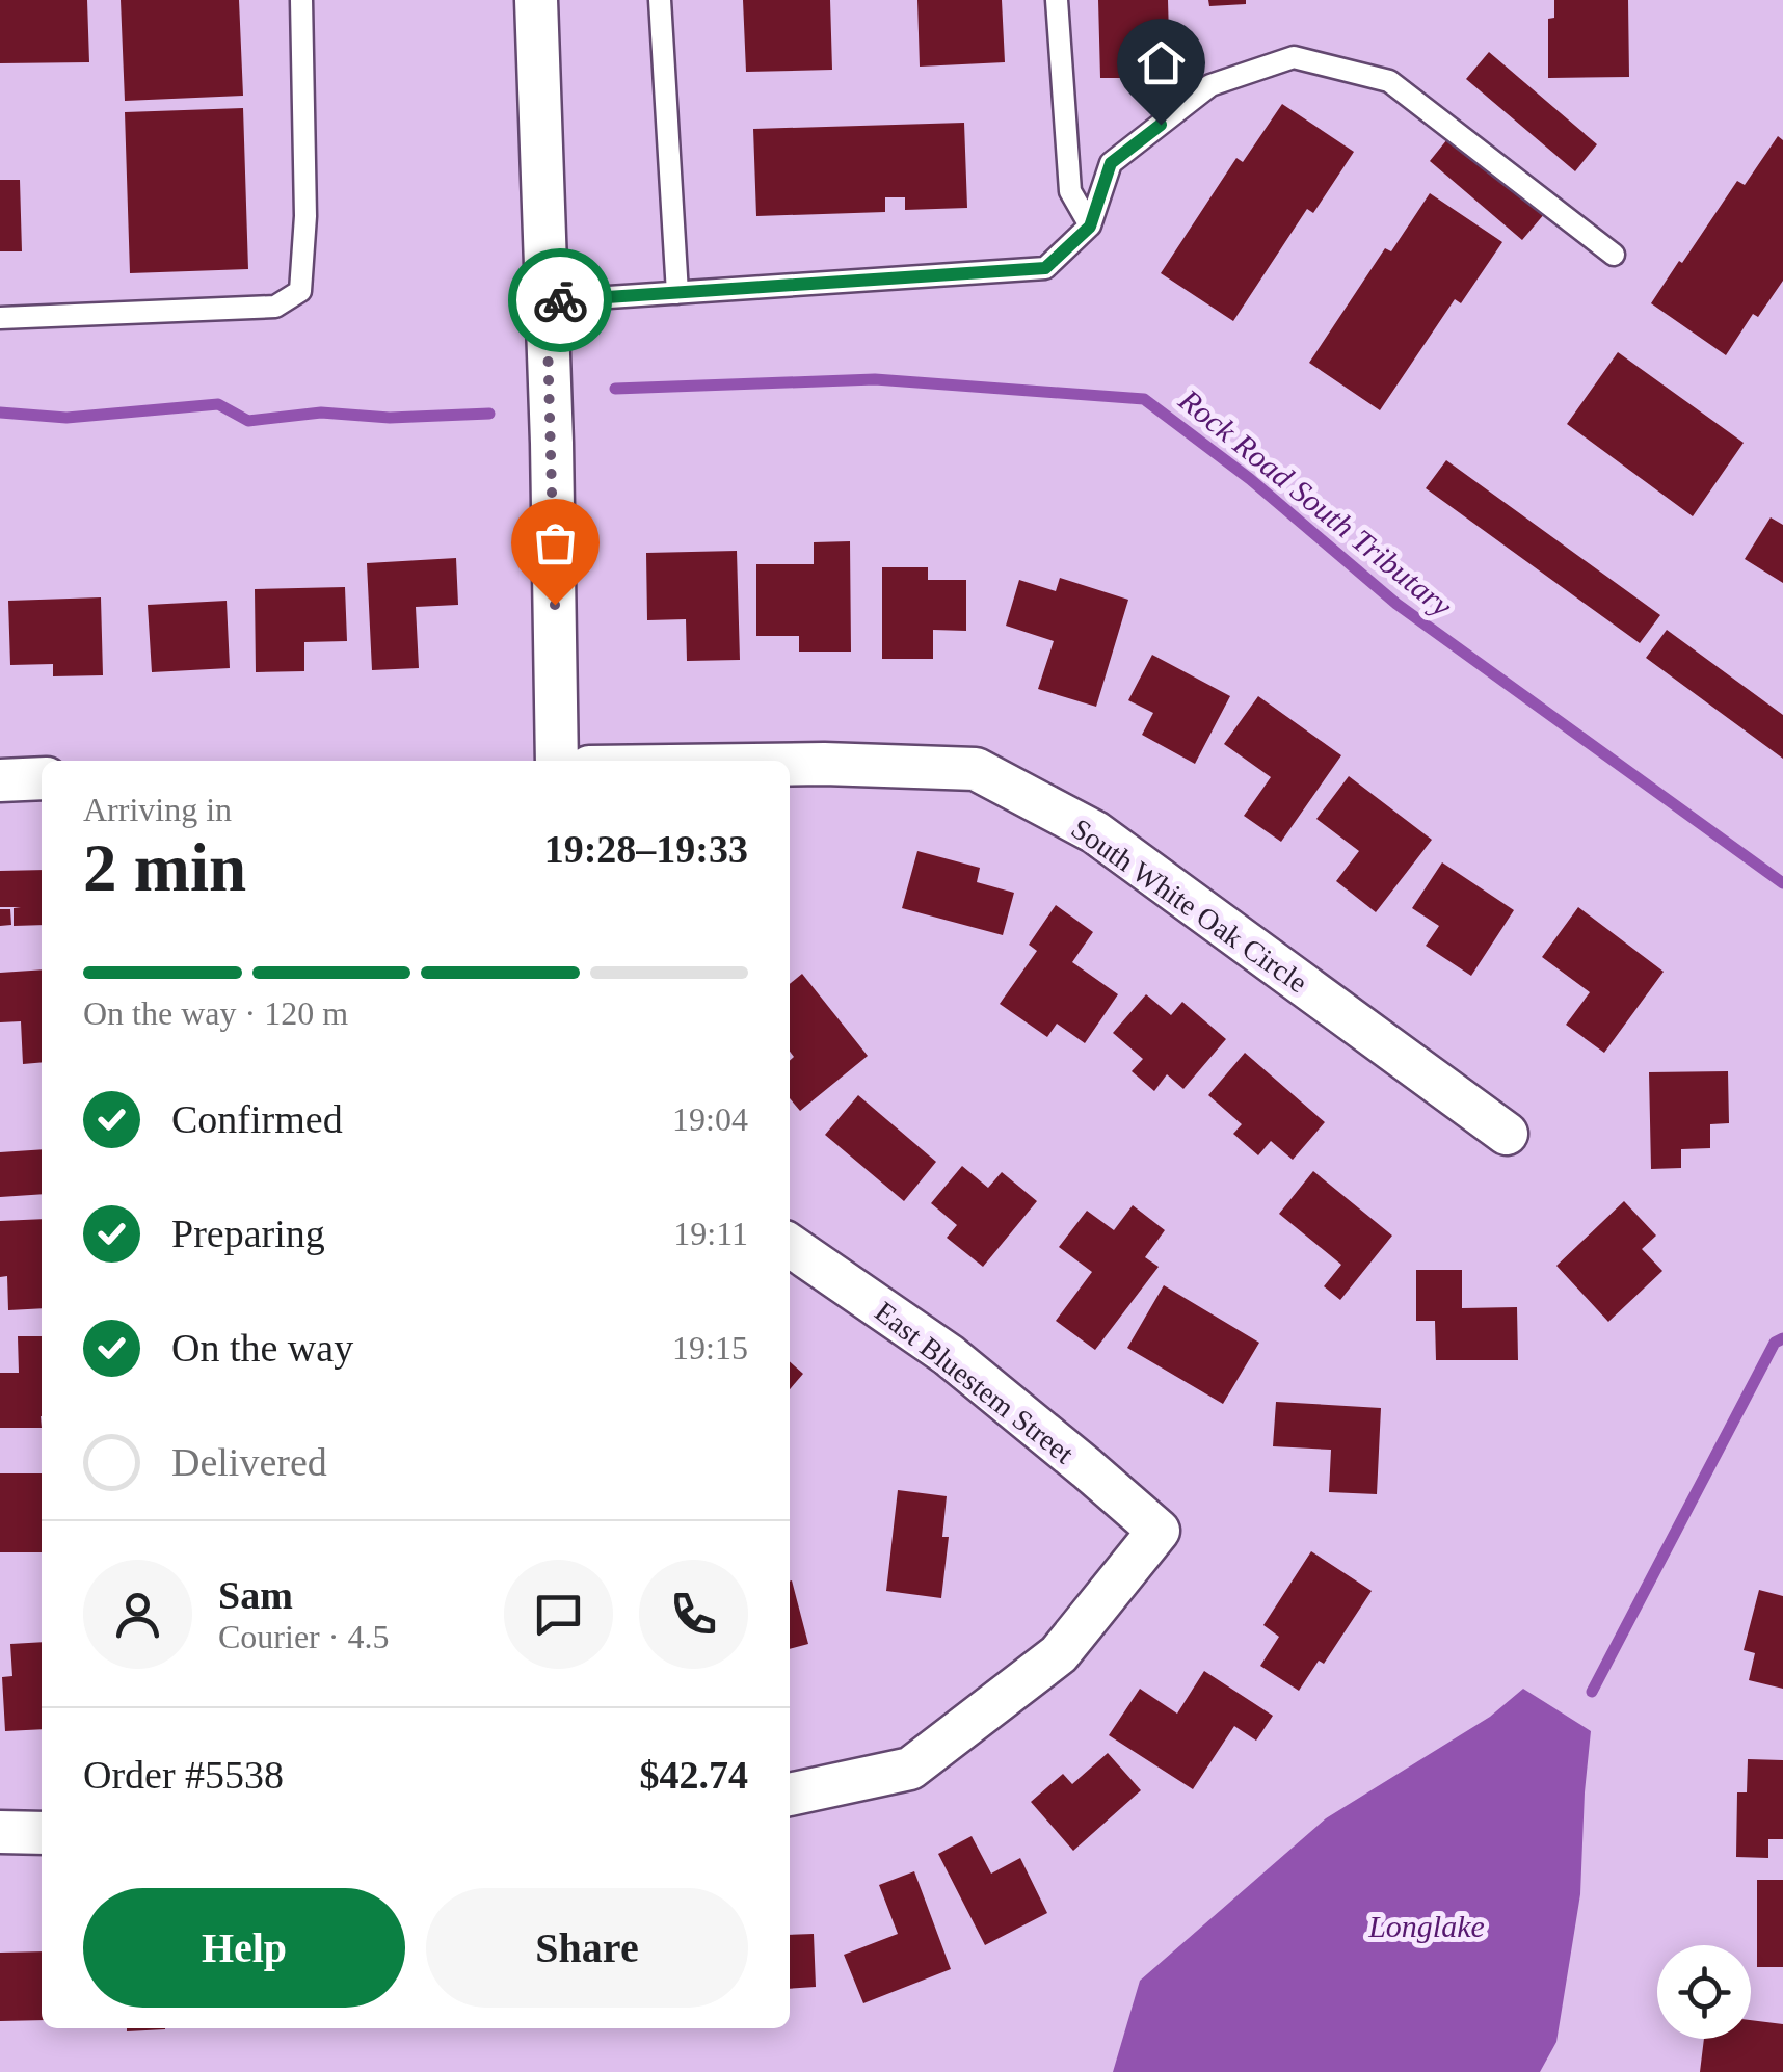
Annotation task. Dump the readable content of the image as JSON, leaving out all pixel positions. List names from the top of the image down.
{
  "streets": {
    "street": ["South White Oak Circle", "East Bluestem Street"]
  },
  "water": ["Rock Road South Tributary", "Longlake"],
  "page": {
    "heading": ["2 min", "Arriving in", "19:28–19:33"],
    "panel": [
      "Sam",
      "Courier · 4.5",
      "Order #5538",
      "$42.74"
    ],
    "bar": "On the way · 120 m",
    "list": [
      ["Confirmed", "19:04"],
      ["Preparing", "19:11"],
      ["On the way", "19:15"],
      "Delivered"
    ],
    "buttons": ["Help", "Share"]
  }
}
